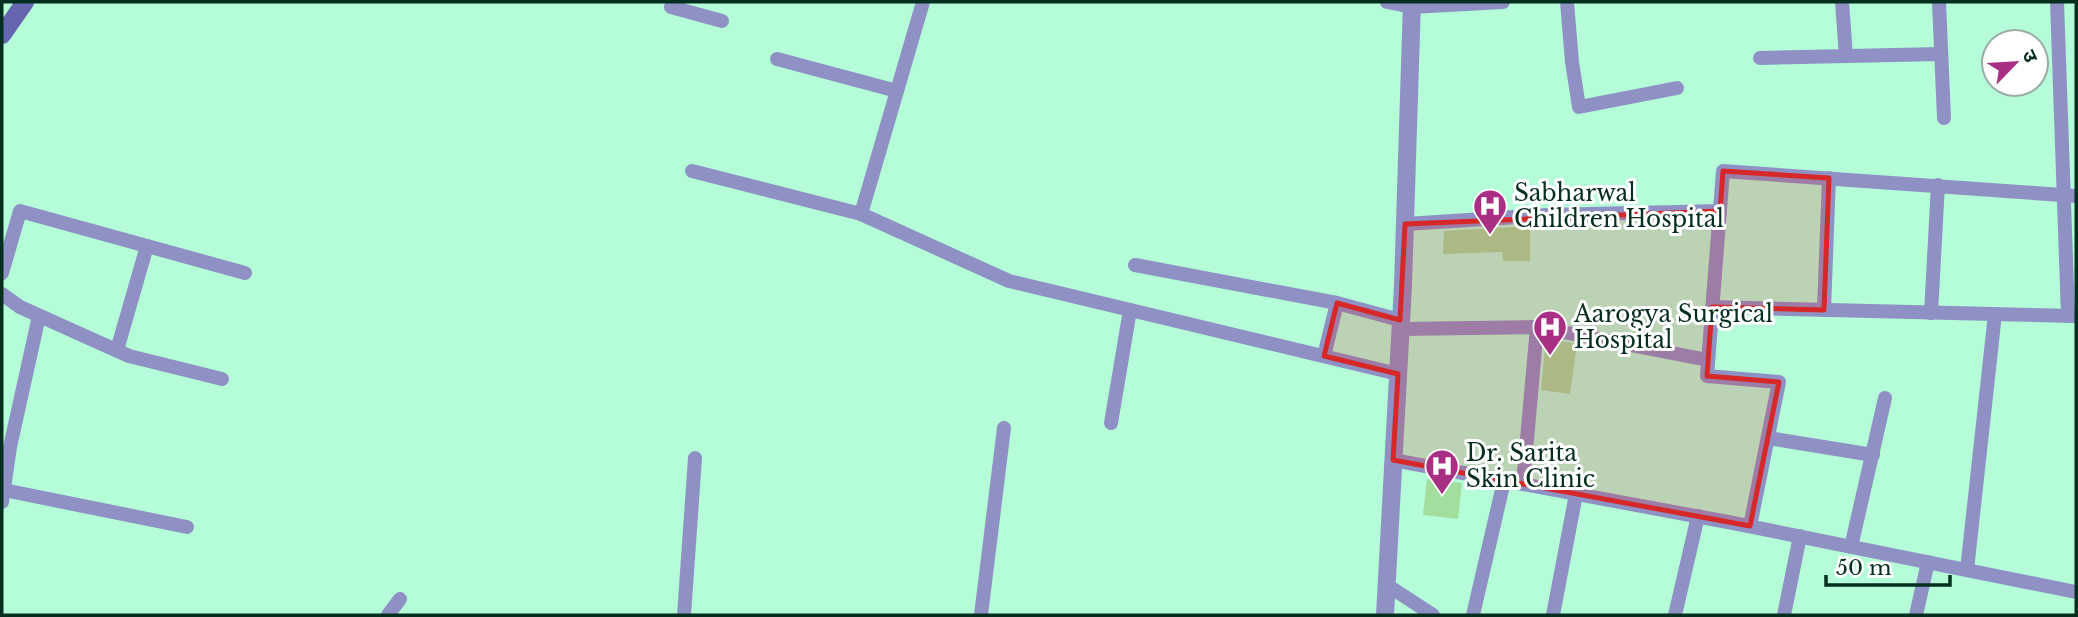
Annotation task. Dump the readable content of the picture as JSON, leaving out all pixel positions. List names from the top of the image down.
{
  "places": {
    "hospital": ["Sabharwal Children Hospital", "Aarogya Surgical Hospital", "Dr. Sarita Skin Clinic"]
  },
  "scale_bar": "50 m",
  "north": "top right"
}
